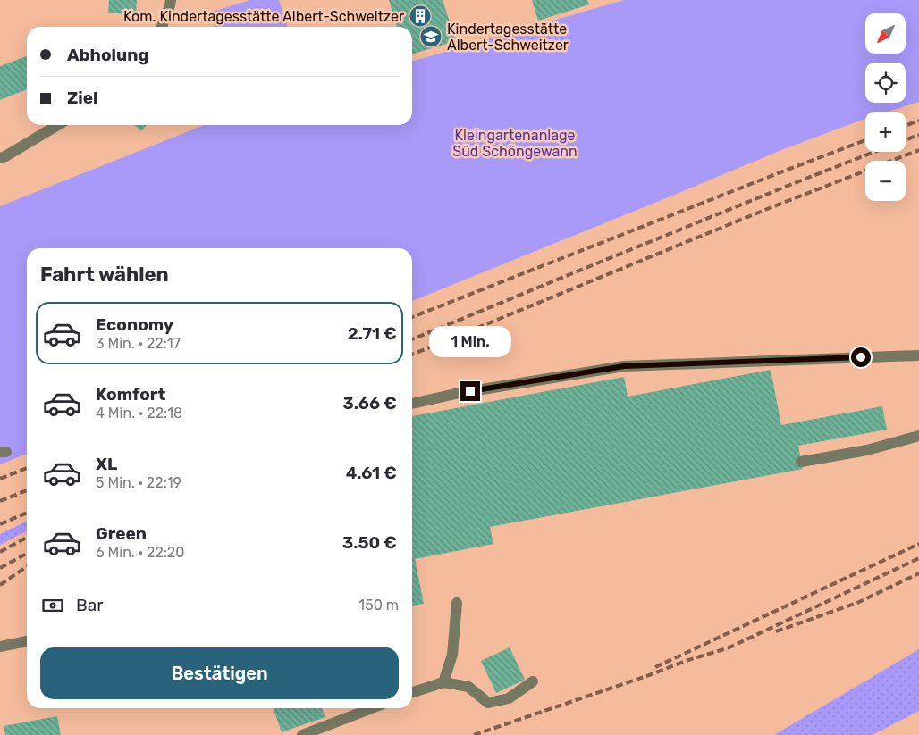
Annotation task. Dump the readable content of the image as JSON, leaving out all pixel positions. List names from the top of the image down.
{
  "parks": ["Kleingartenanlage Süd Schöngewann"],
  "places": {
    "building": ["Kom. Kindertagesstätte Albert-Schweitzer"],
    "school or university": ["Kindertagesstätte Albert-Schweitzer"]
  },
  "north": "bottom left",
  "page": {
    "map_buttons": ["+", "−"],
    "banner": ["Abholung", "Ziel"],
    "heading": "Fahrt wählen",
    "list": [
      {
        "name": "Economy",
        "note": "3 Min. · 22:17",
        "value": "2.71 €"
      },
      {
        "name": "Komfort",
        "note": "4 Min. · 22:18",
        "value": "3.66 €"
      },
      {
        "name": "XL",
        "note": "5 Min. · 22:19",
        "value": "4.61 €"
      },
      {
        "name": "Green",
        "note": "6 Min. · 22:20",
        "value": "3.50 €"
      }
    ],
    "bubble": "1 Min.",
    "pay": ["Bar", "150 m"],
    "buttons": "Bestätigen"
  }
}
